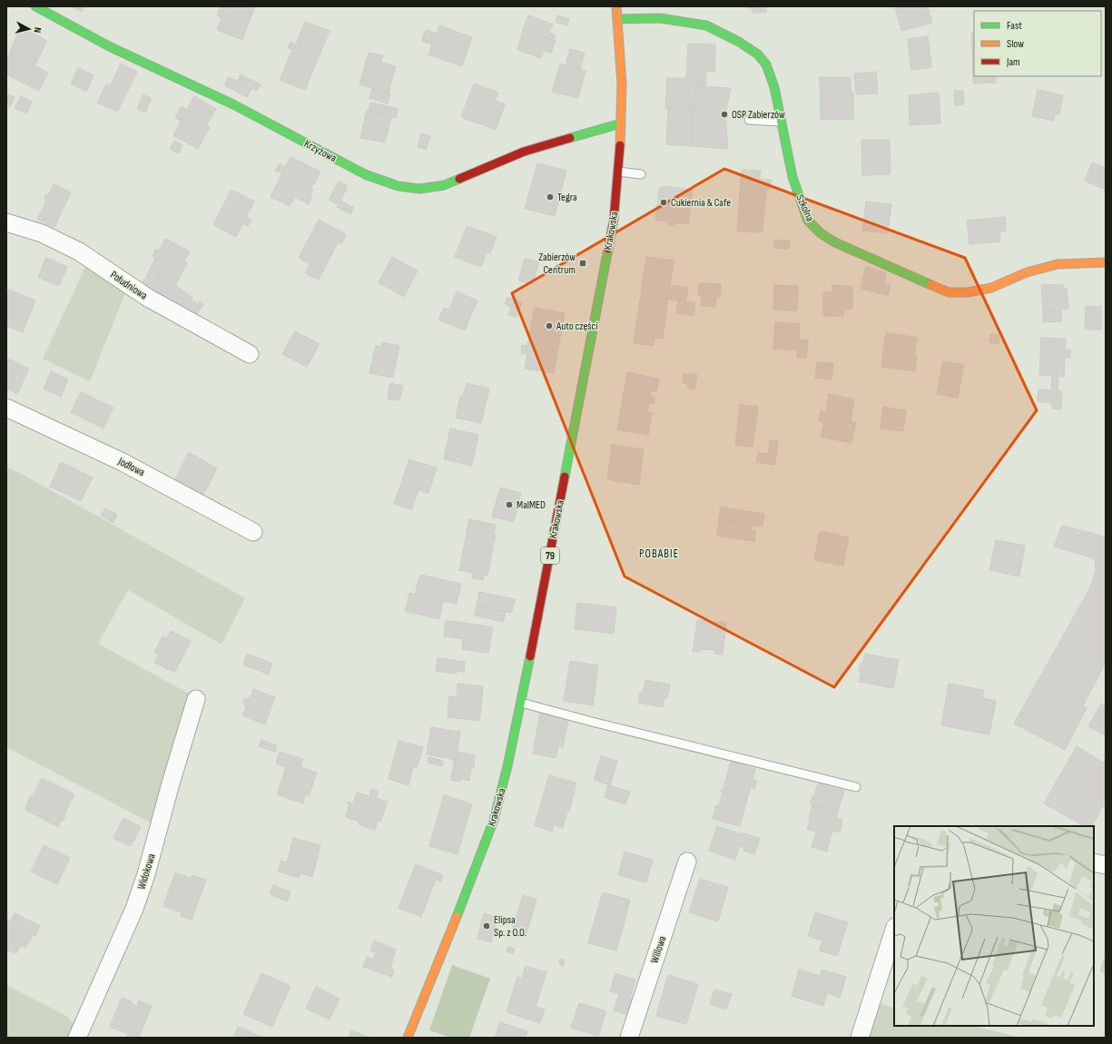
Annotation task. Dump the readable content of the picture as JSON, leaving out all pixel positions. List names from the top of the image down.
{
  "streets": {
    "street": [
      "Krzyżowa",
      "Szkolna",
      "Krakowska",
      "Południowa",
      "Jodłowa",
      "79",
      "Widokowa",
      "Willowa"
    ]
  },
  "crossings": [
    ["Krzyżowa", "Krakowska"],
    ["Szkolna", "Krakowska"]
  ],
  "districts": ["POBABIE"],
  "places": {
    "other": [
      "OSP Zabierzów",
      "Tegra",
      "Cukiernia & Cafe",
      "Auto części",
      "MalMED",
      "Elipsa Sp. z O.O."
    ],
    "transit": ["Zabierzów Centrum"]
  },
  "legend": ["Fast", "Slow", "Jam"],
  "north": "right"
}
